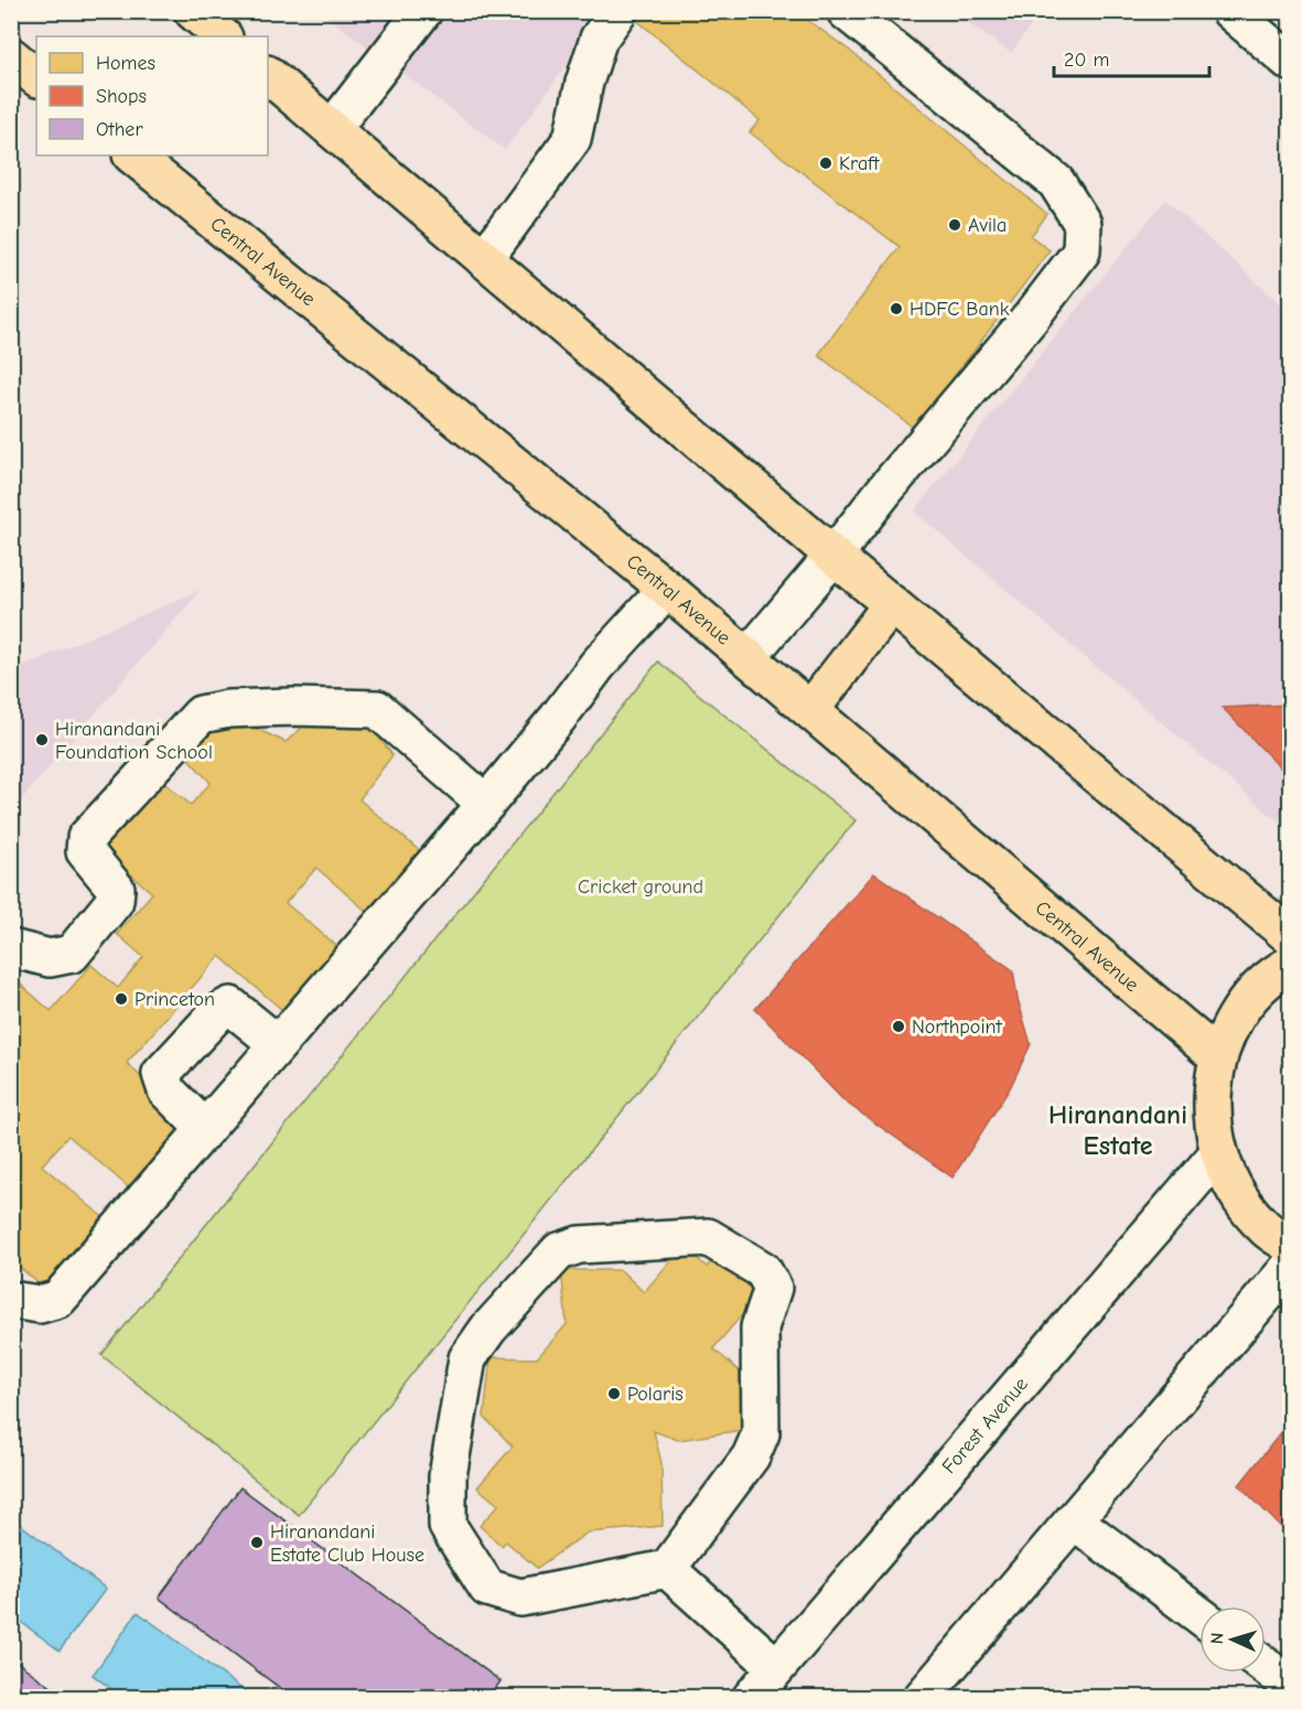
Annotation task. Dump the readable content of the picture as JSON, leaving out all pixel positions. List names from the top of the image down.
{
  "streets": {
    "main road": ["Central Avenue"],
    "street": ["Forest Avenue"]
  },
  "districts": ["Hiranandani Estate"],
  "parks": ["Cricket ground"],
  "places": [
    "Kraft",
    "Avila",
    "HDFC Bank",
    "Hiranandani Foundation School",
    "Princeton",
    "Northpoint",
    "Polaris",
    "Hiranandani Estate Club House"
  ],
  "legend": ["Homes", "Shops", "Other"],
  "scale_bar": "20 m",
  "north": "left"
}
